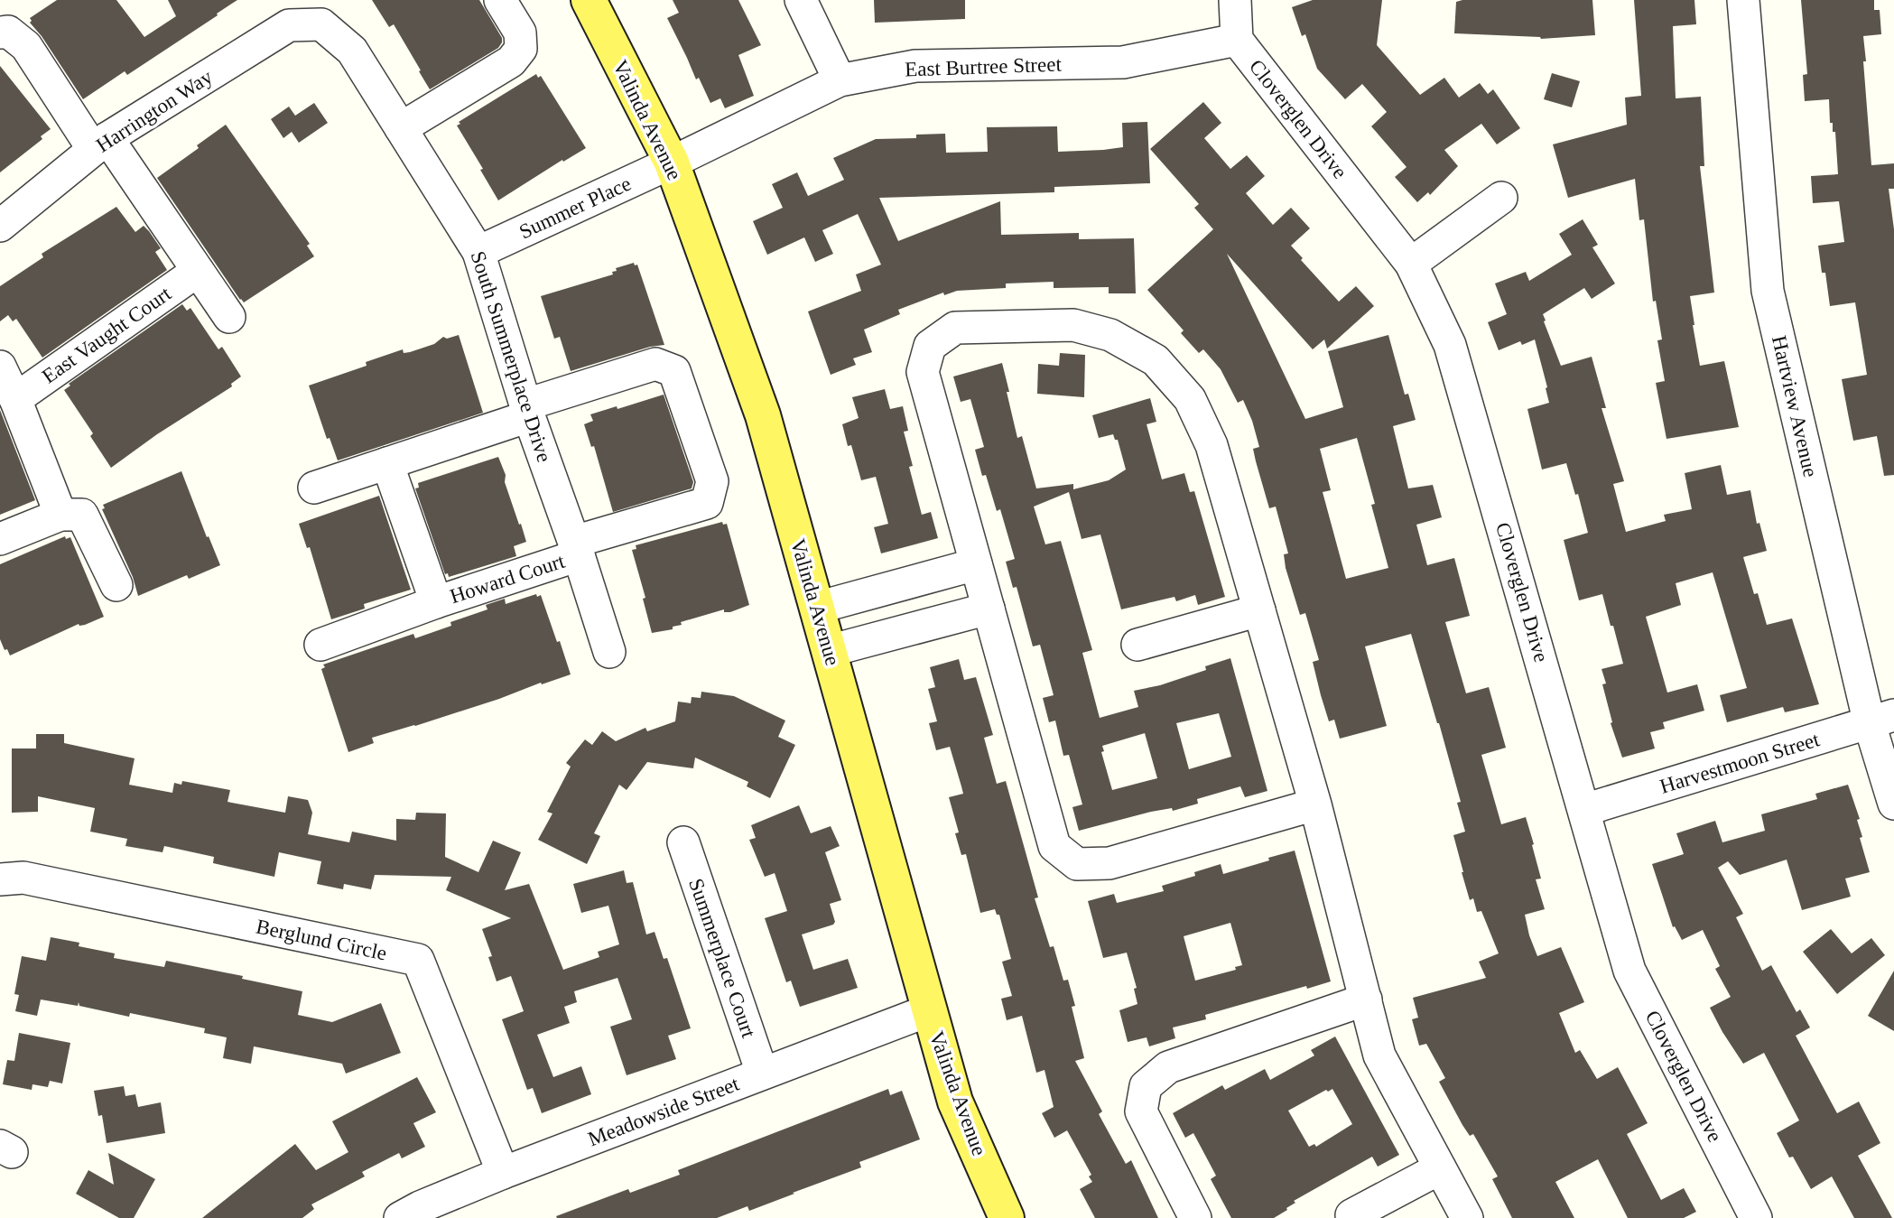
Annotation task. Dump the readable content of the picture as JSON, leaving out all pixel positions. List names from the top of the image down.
{
  "streets": {
    "main road": ["Valinda Avenue"],
    "street": [
      "East Burtree Street",
      "Harrington Way",
      "Cloverglen Drive",
      "Summer Place",
      "East Vaught Court",
      "South Summerplace Drive",
      "Hartview Avenue",
      "Howard Court",
      "Harvestmoon Street",
      "Berglund Circle",
      "Summerplace Court",
      "Meadowside Street"
    ]
  },
  "crossings": [
    ["East Burtree Street", "Cloverglen Drive"],
    ["East Burtree Street", "Valinda Avenue"],
    ["East Burtree Street", "Summer Place"],
    ["Harrington Way", "South Summerplace Drive"],
    ["Cloverglen Drive", "Harvestmoon Street"],
    ["Valinda Avenue", "Summer Place"],
    ["Valinda Avenue", "Meadowside Street"],
    ["Summer Place", "South Summerplace Drive"],
    ["South Summerplace Drive", "Howard Court"],
    ["Hartview Avenue", "Harvestmoon Street"],
    ["Berglund Circle", "Meadowside Street"],
    ["Summerplace Court", "Meadowside Street"]
  ]
}
